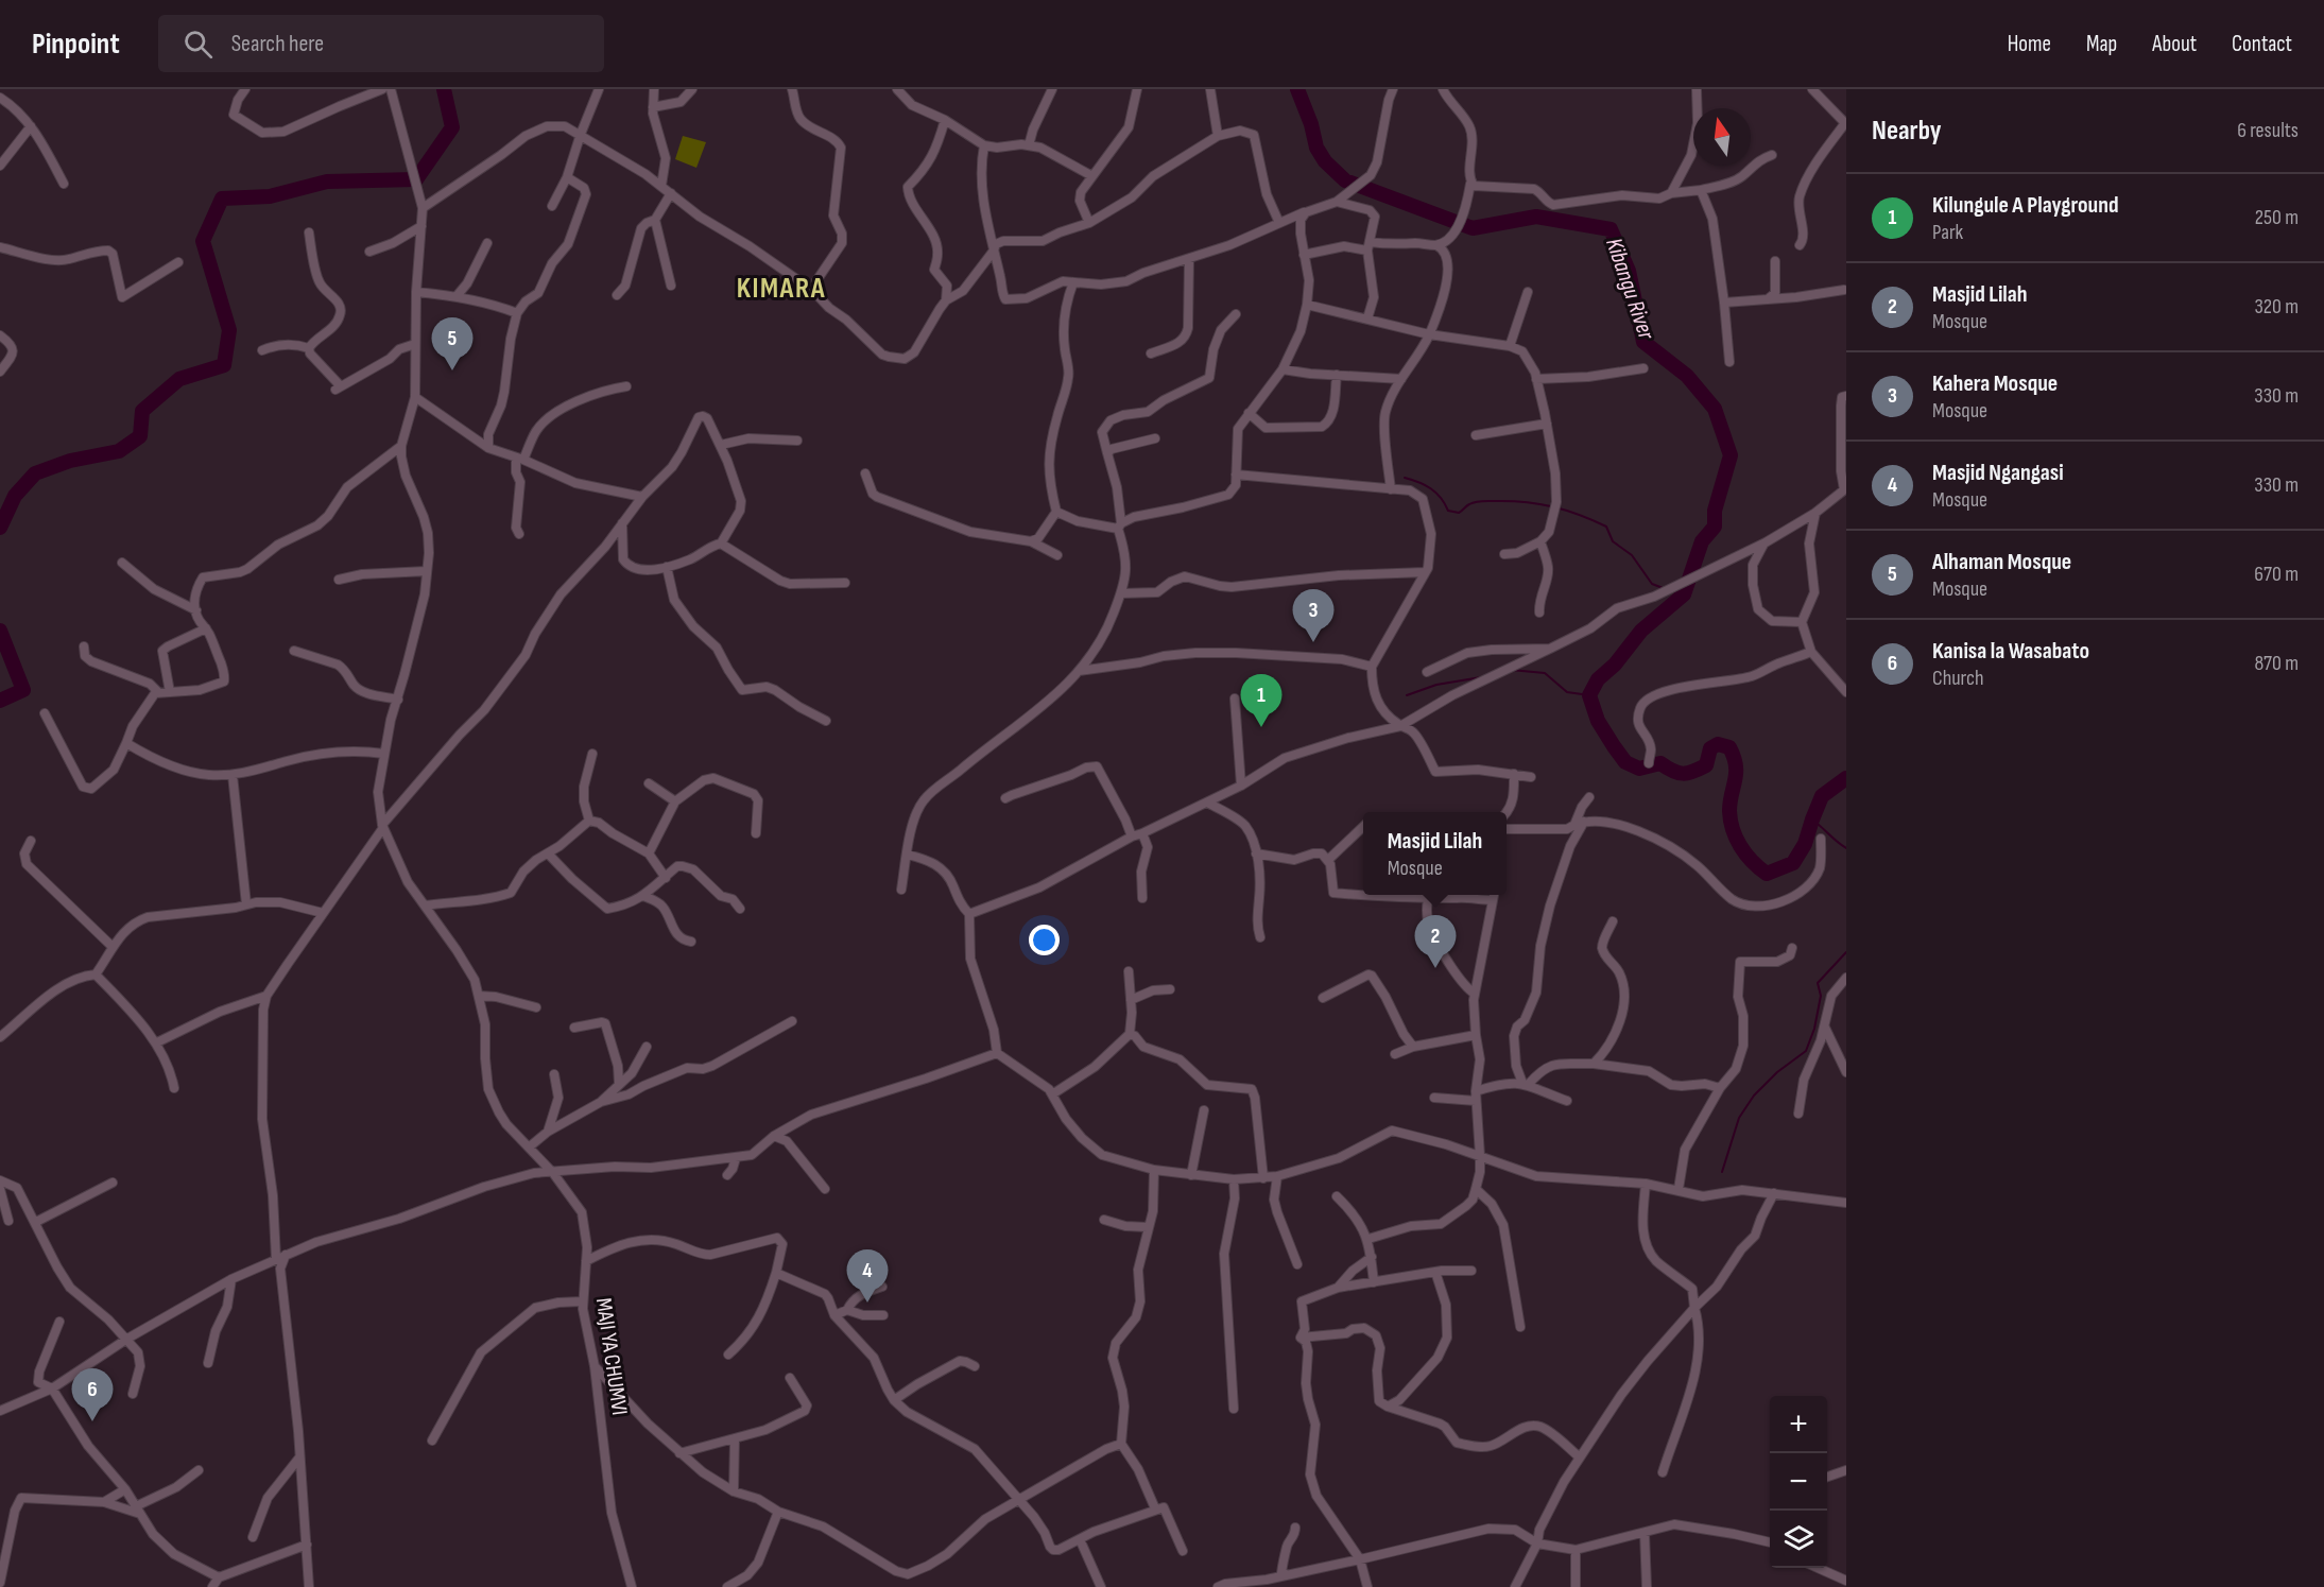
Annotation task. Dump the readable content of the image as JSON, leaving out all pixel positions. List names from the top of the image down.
{
  "streets": {
    "street": ["MAJI YA CHUMVI"]
  },
  "districts": ["KIMARA"],
  "water": ["Kibangu River"],
  "north": "top",
  "page": {
    "header": "Pinpoint",
    "search": "Search here",
    "nav": [
      "Home",
      "Map",
      "About",
      "Contact"
    ],
    "heading": ["Nearby", "6 results"],
    "list": [
      {
        "mark": "1",
        "name": "Kilungule A Playground",
        "note": "Park",
        "value": "250 m"
      },
      {
        "mark": "2",
        "name": "Masjid Lilah",
        "note": "Mosque",
        "value": "320 m"
      },
      {
        "mark": "3",
        "name": "Kahera Mosque",
        "note": "Mosque",
        "value": "330 m"
      },
      {
        "mark": "4",
        "name": "Masjid Ngangasi",
        "note": "Mosque",
        "value": "330 m"
      },
      {
        "mark": "5",
        "name": "Alhaman Mosque",
        "note": "Mosque",
        "value": "670 m"
      },
      {
        "mark": "6",
        "name": "Kanisa la Wasabato",
        "note": "Church",
        "value": "870 m"
      }
    ],
    "pins": [
      "5",
      "3",
      "1",
      "2",
      "4",
      "6"
    ],
    "popup": ["Masjid Lilah", "Mosque"],
    "map_buttons": ["+", "−"]
  }
}
